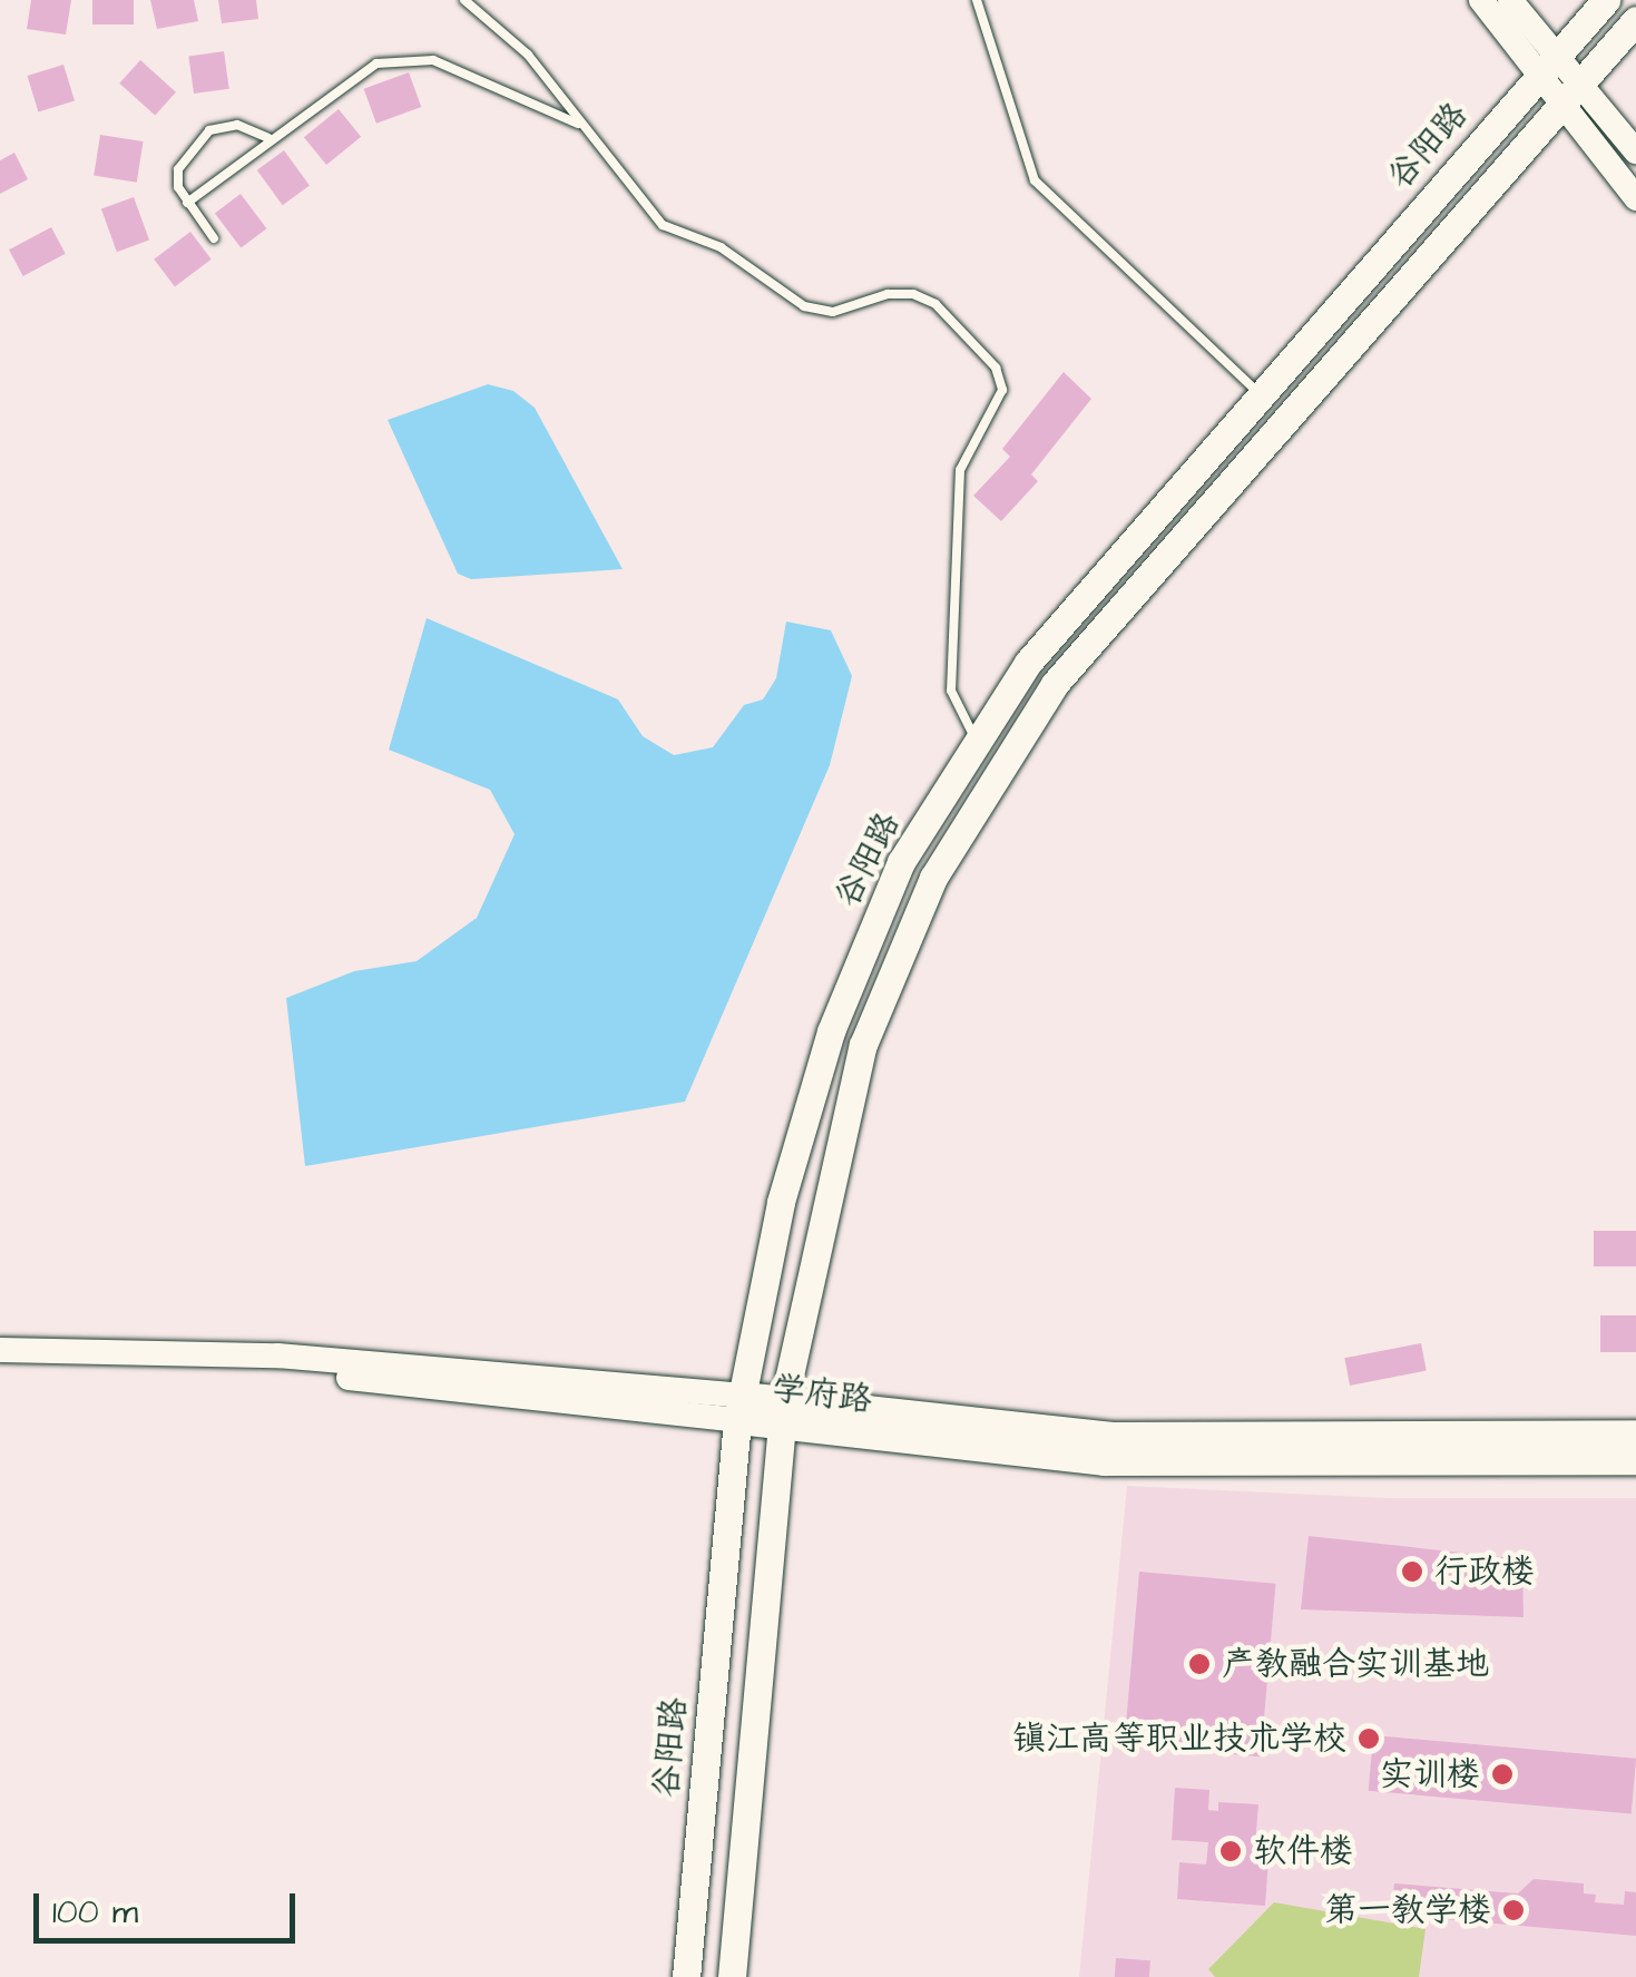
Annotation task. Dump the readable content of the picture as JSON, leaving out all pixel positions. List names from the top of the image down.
{
  "streets": {
    "main road": ["谷阳路", "学府路"]
  },
  "crossings": [
    ["谷阳路", "学府路"]
  ],
  "places": [
    "行政楼",
    "产教融合实训基地",
    "镇江高等职业技术学校",
    "实训楼",
    "软件楼",
    "第一教学楼"
  ],
  "scale_bar": "100 m"
}
